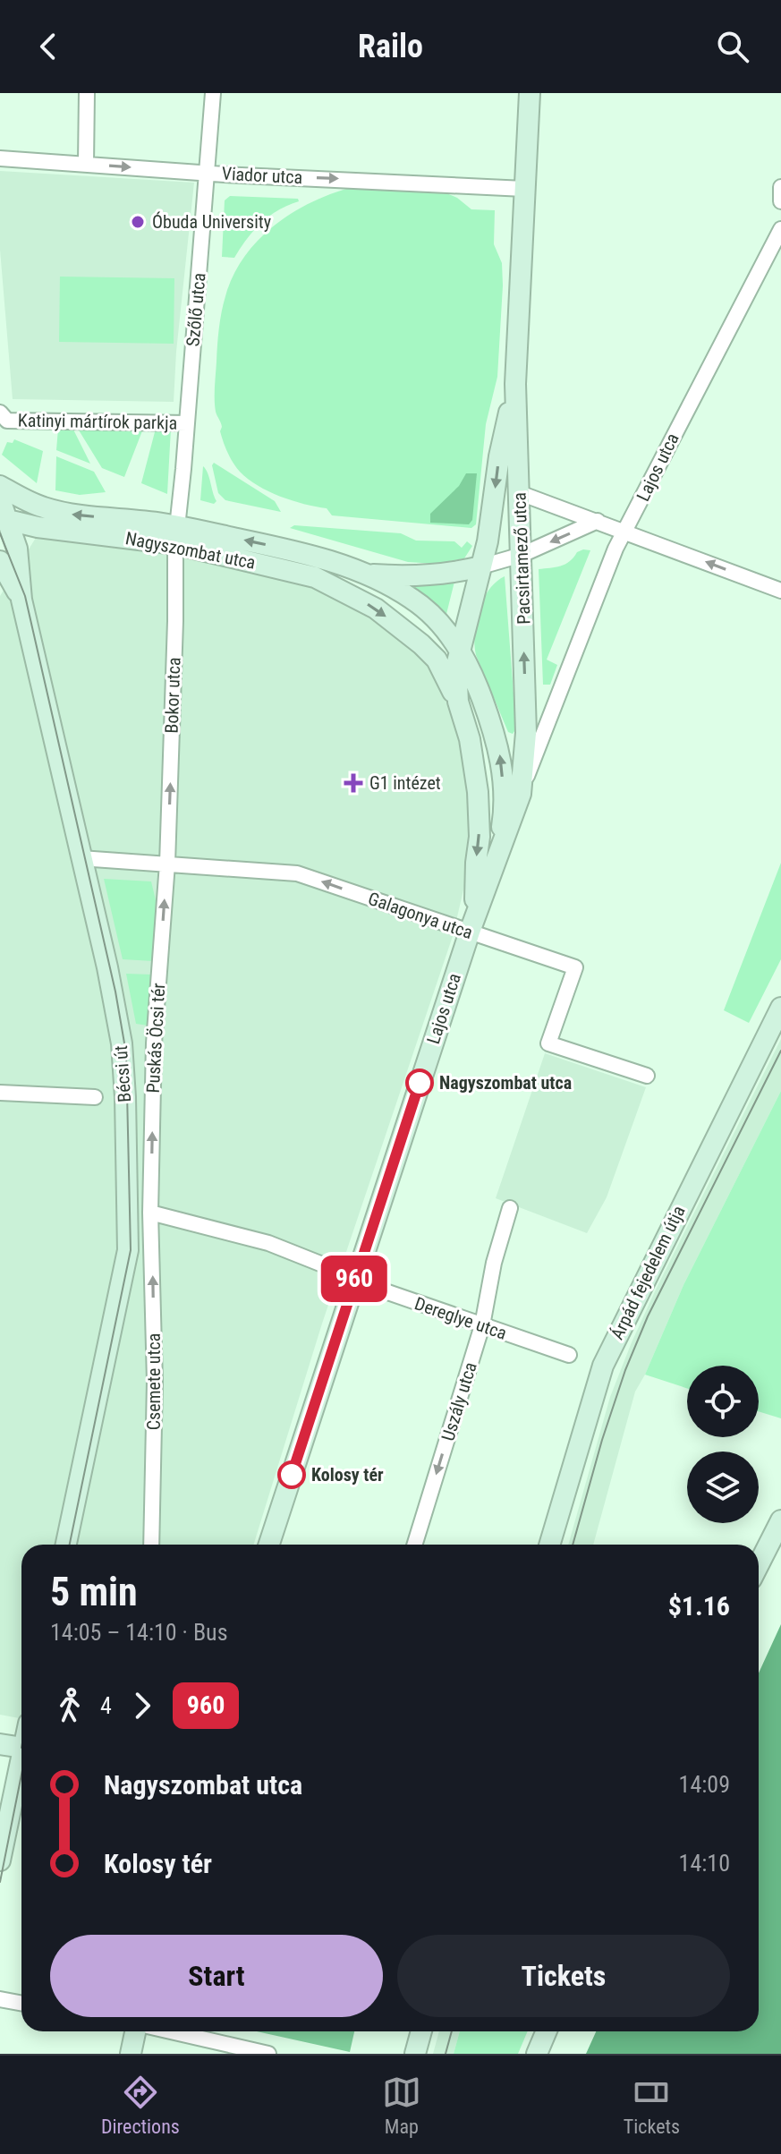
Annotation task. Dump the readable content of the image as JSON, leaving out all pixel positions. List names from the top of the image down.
{
  "streets": {
    "main road": [
      "Lajos utca",
      "Nagyszombat utca",
      "Pacsirtamező utca",
      "Bécsi út",
      "Árpád fejedelem útja"
    ],
    "street": [
      "Viador utca",
      "Szőlő utca",
      "Katinyi mártírok parkja",
      "Bokor utca",
      "Galagonya utca",
      "Puskás Öcsi tér",
      "Dereglye utca",
      "Csemete utca",
      "Uszály utca"
    ]
  },
  "crossings": [
    ["Viador utca", "Szőlő utca"],
    ["Viador utca", "Pacsirtamező utca"],
    ["Szőlő utca", "Katinyi mártírok parkja"],
    ["Szőlő utca", "Nagyszombat utca"],
    ["Szőlő utca", "Bokor utca"],
    ["Lajos utca", "Nagyszombat utca"],
    ["Lajos utca", "Pacsirtamező utca"],
    ["Lajos utca", "Galagonya utca"],
    ["Lajos utca", "Dereglye utca"],
    ["Nagyszombat utca", "Pacsirtamező utca"],
    ["Nagyszombat utca", "Bokor utca"],
    ["Nagyszombat utca", "Bécsi út"],
    ["Bokor utca", "Galagonya utca"],
    ["Bokor utca", "Puskás Öcsi tér"],
    ["Galagonya utca", "Puskás Öcsi tér"],
    ["Galagonya utca", "Bécsi út"],
    ["Puskás Öcsi tér", "Dereglye utca"],
    ["Puskás Öcsi tér", "Csemete utca"],
    ["Dereglye utca", "Csemete utca"],
    ["Dereglye utca", "Uszály utca"]
  ],
  "one_way": [
    "Viador utca",
    "Bokor utca",
    "Galagonya utca",
    "Puskás Öcsi tér",
    "Csemete utca",
    "Uszály utca"
  ],
  "places": {
    "other": ["Óbuda University", "Nagyszombat utca", "Kolosy tér"],
    "health": ["G1 intézet"]
  },
  "lines": ["bus line 960"],
  "page": {
    "header": "Railo",
    "on_map": "960",
    "heading": ["5 min", "14:05 – 14:10 · Bus", "$1.16"],
    "legs": ["4", "960"],
    "list": [
      {
        "name": "Nagyszombat utca",
        "value": "14:09"
      },
      {
        "name": "Kolosy tér",
        "value": "14:10"
      }
    ],
    "buttons": ["Start", "Tickets"],
    "tabs": ["Directions", "Map", "Tickets"]
  }
}
